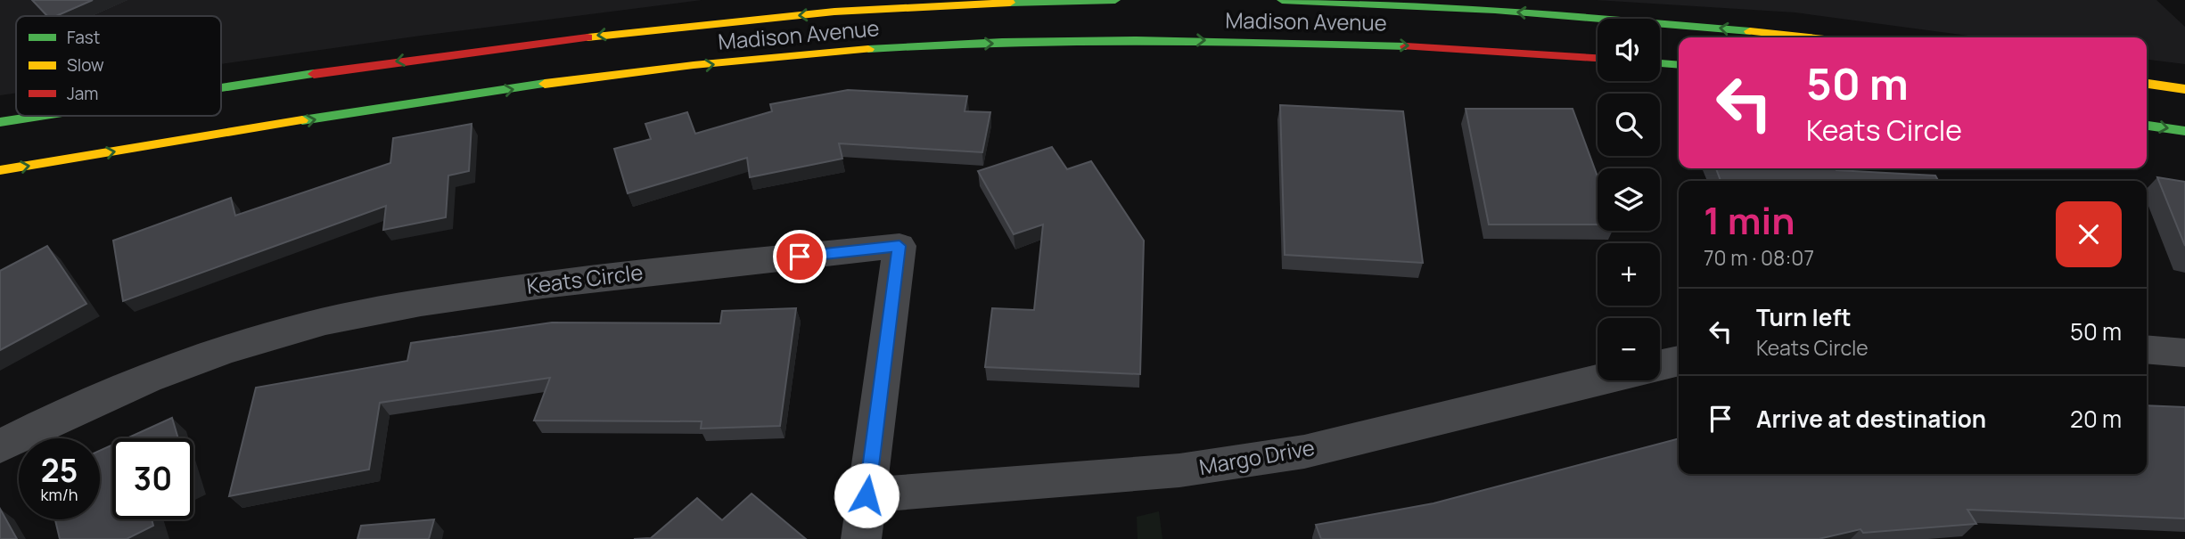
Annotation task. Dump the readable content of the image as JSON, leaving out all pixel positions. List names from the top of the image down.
{
  "streets": {
    "main road": ["Madison Avenue"],
    "street": ["Keats Circle", "Margo Drive"]
  },
  "crossings": [
    ["Keats Circle", "Margo Drive"]
  ],
  "legend": ["Fast", "Slow", "Jam"],
  "page": {
    "map_buttons": ["+", "−"],
    "turn": ["50 m", "Keats Circle"],
    "heading": ["1 min", "70 m · 08:07"],
    "list": [
      {
        "name": "Turn left",
        "note": "Keats Circle",
        "value": "50 m"
      },
      {
        "name": "Arrive at destination",
        "value": "20 m"
      }
    ],
    "speed": "25 km/h",
    "limit": "30"
  }
}
